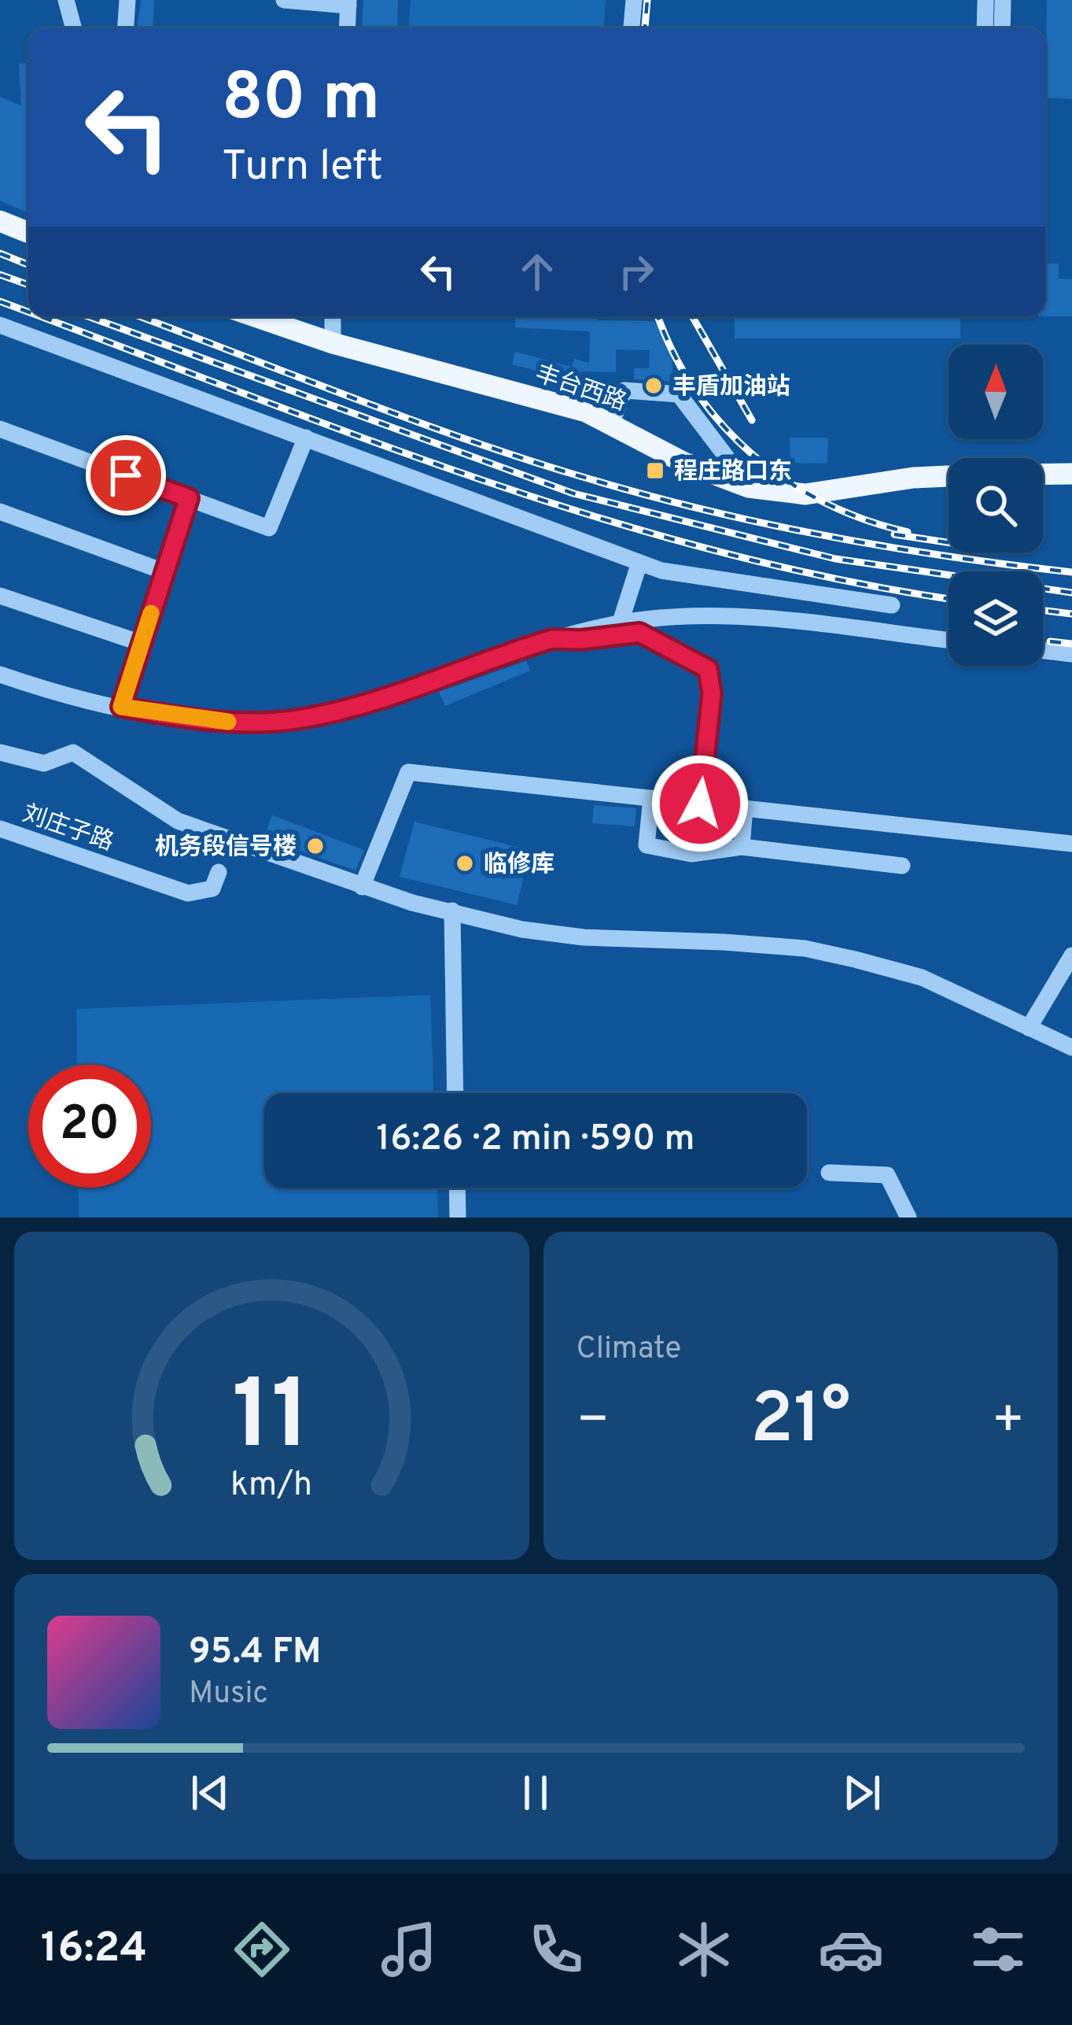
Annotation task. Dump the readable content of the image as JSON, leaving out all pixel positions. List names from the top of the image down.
{
  "streets": {
    "main road": ["丰台西路"],
    "street": ["刘庄子路"]
  },
  "places": {
    "other": ["丰盾加油站", "机务段信号楼", "临修库"],
    "transit": ["程庄路口东"]
  },
  "north": "top",
  "page": {
    "turn": ["80 m", "Turn left"],
    "limit": "20",
    "trip": "16:26 · 2 min · 590 m",
    "tile": "Climate",
    "heat": ["−", "21°", "+"],
    "song": ["95.4 FM", "Music"],
    "tabs": "16:24",
    "gauge": ["11", "km/h"]
  }
}
